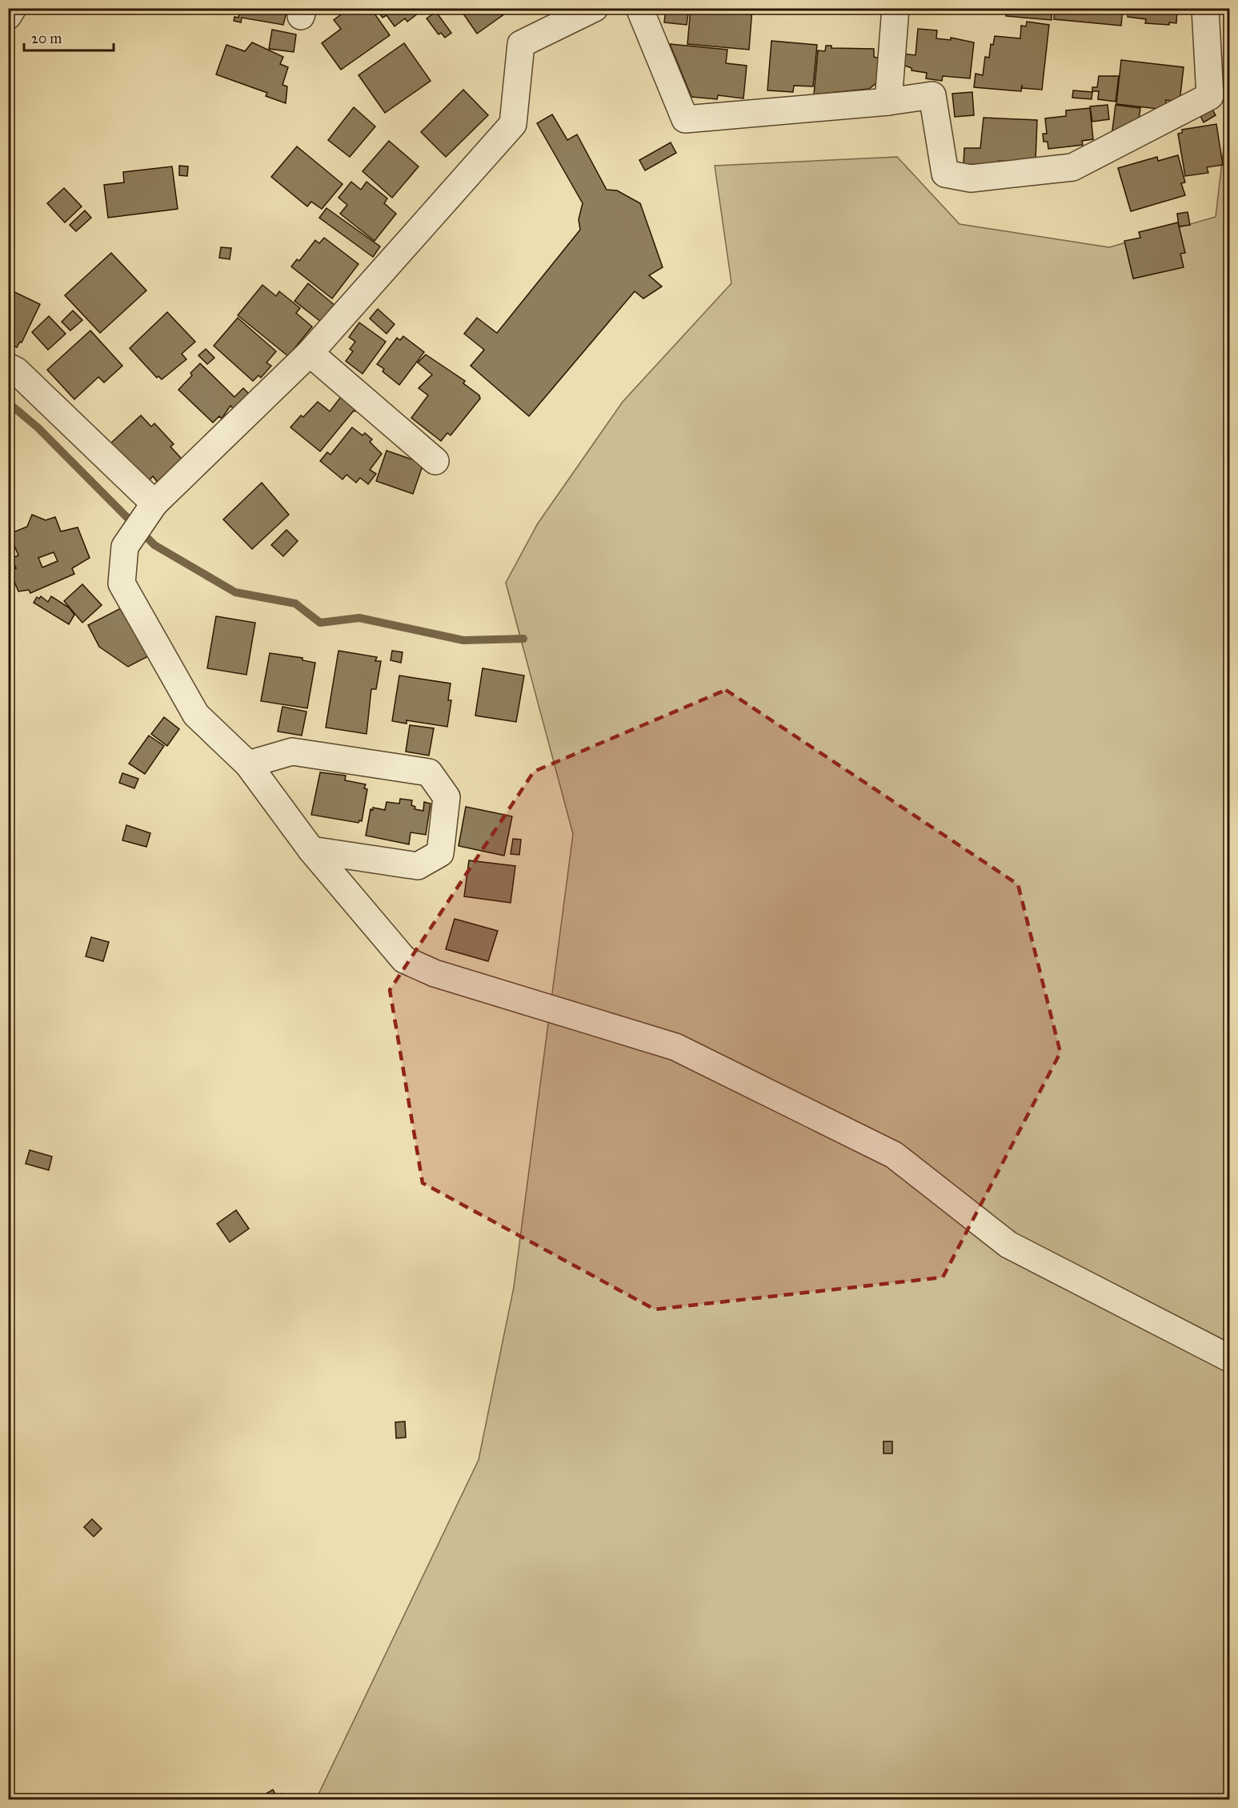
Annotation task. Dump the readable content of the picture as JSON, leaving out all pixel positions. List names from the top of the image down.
{
  "scale_bar": "20 m"
}
